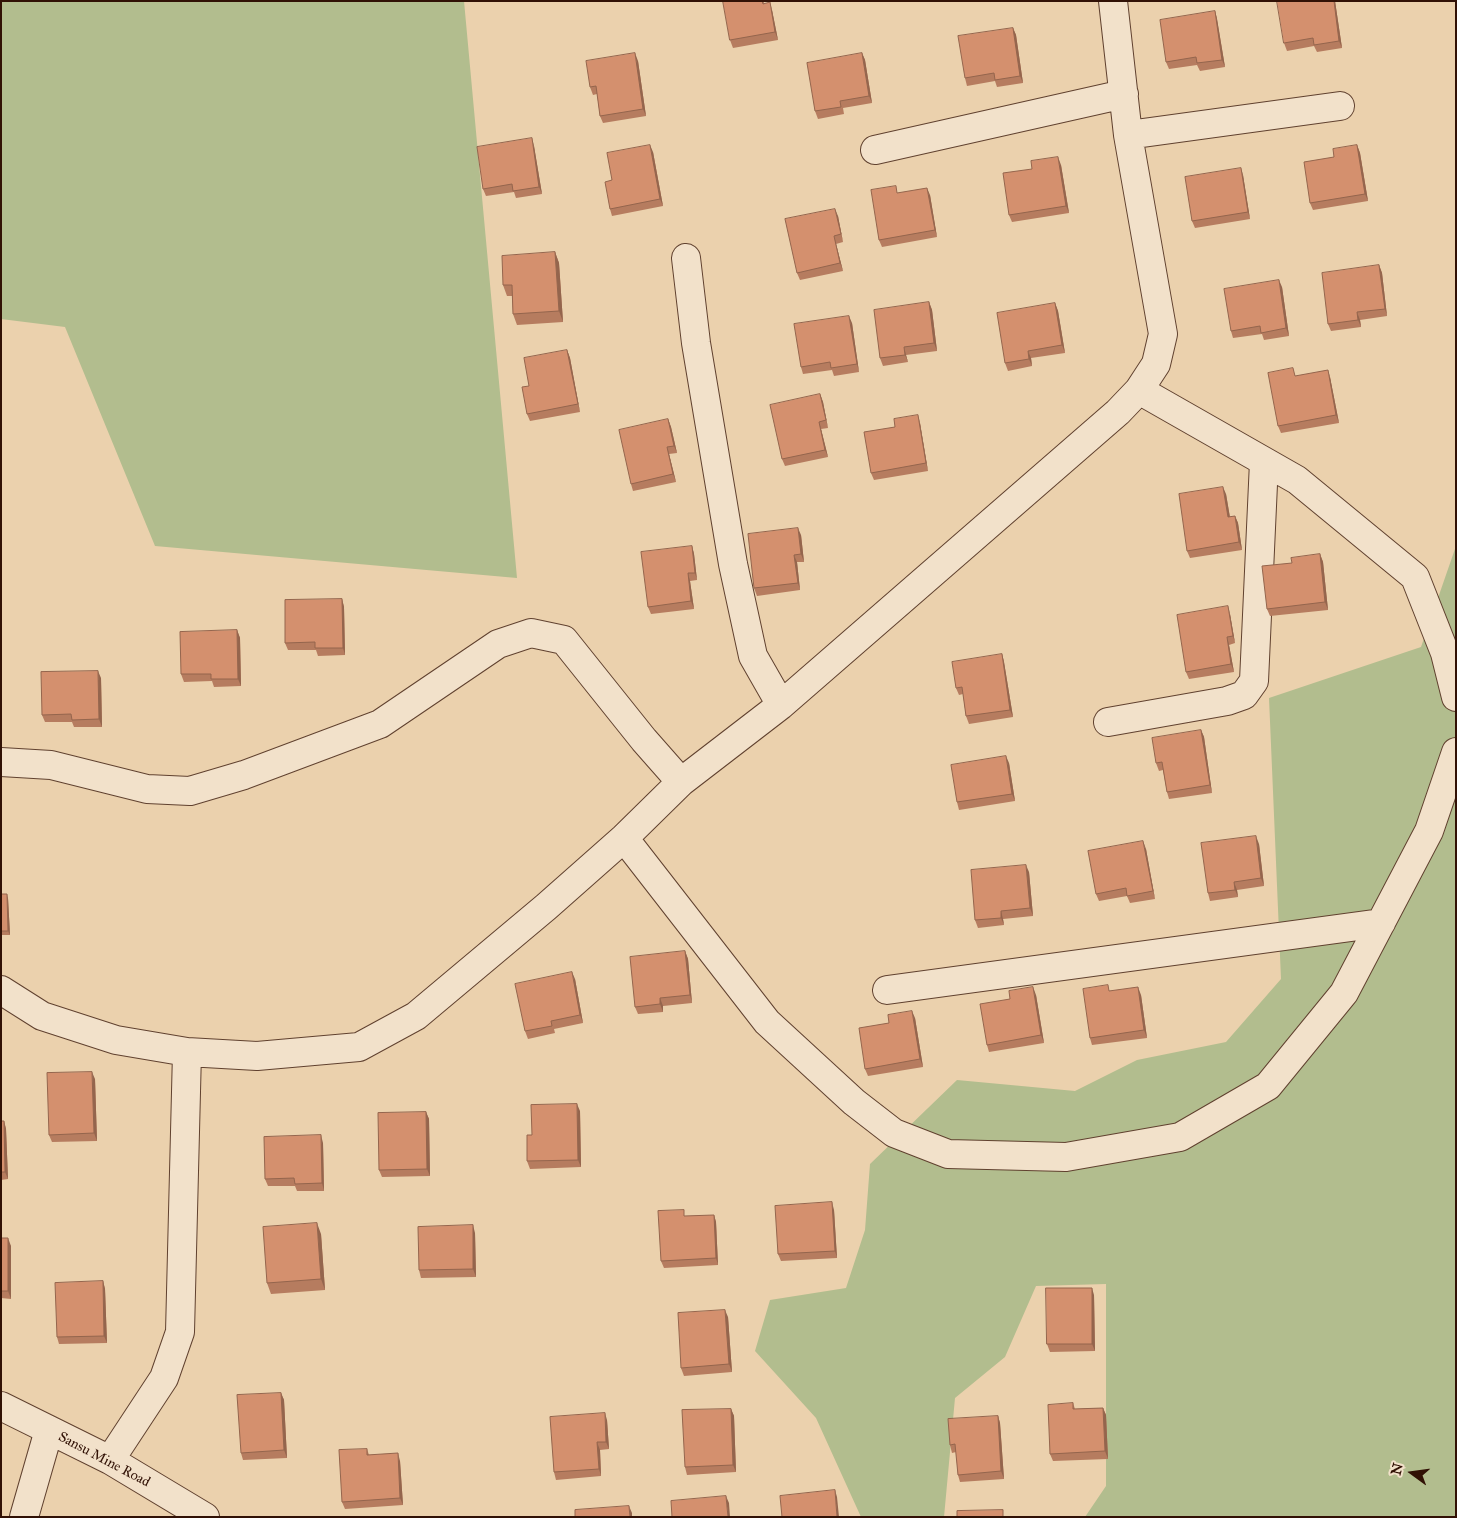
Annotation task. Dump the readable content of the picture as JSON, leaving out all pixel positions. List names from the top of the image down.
{
  "streets": {
    "street": ["Sansu Mine Road"]
  },
  "north": "left"
}
